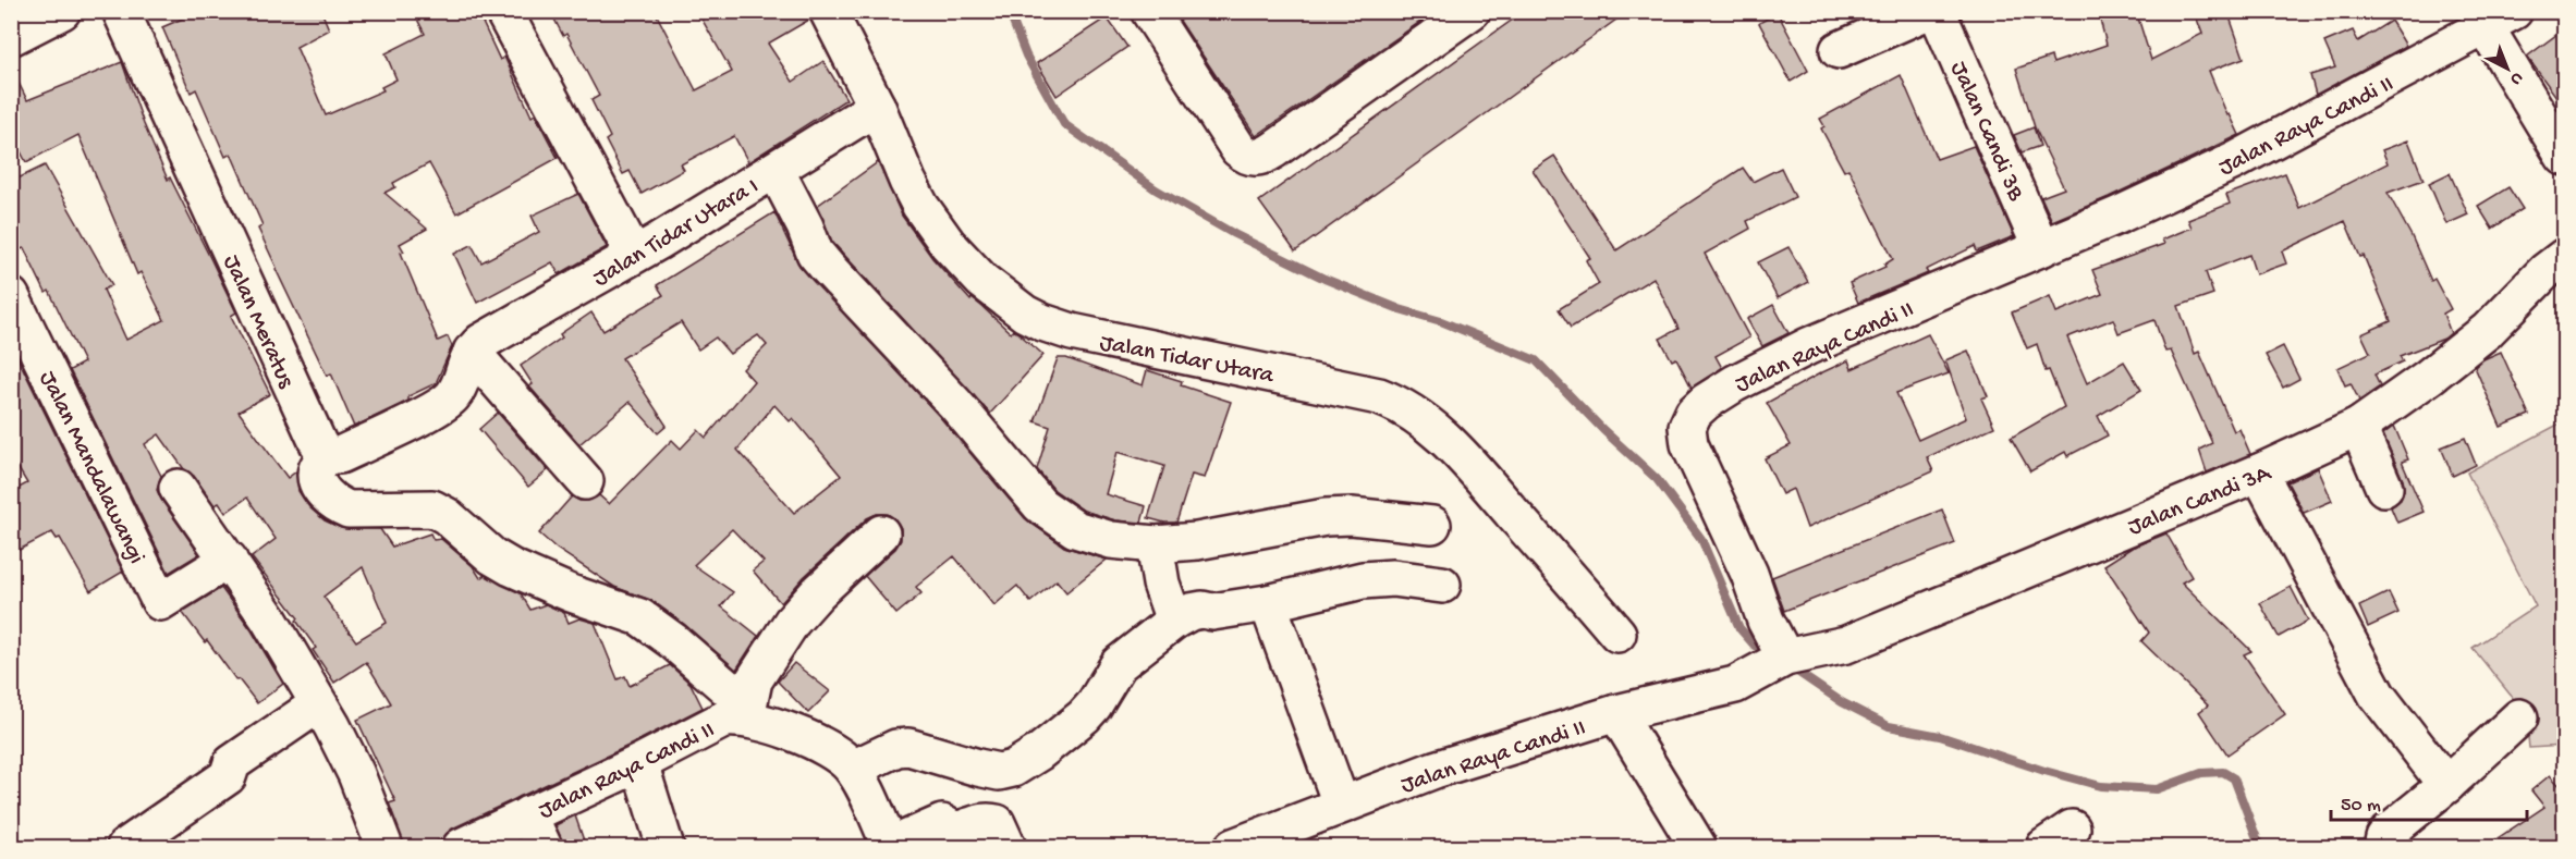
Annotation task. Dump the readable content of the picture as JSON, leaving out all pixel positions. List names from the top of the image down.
{
  "streets": {
    "street": [
      "Jalan Raya Candi II",
      "Jalan Candi 3B",
      "Jalan Tidar Utara I",
      "Jalan Meratus",
      "Jalan Tidar Utara",
      "Jalan Mandalawangi",
      "Jalan Candi 3A"
    ]
  },
  "crossings": [
    ["Jalan Raya Candi II", "Jalan Candi 3B"],
    ["Jalan Raya Candi II", "Jalan Candi 3A"],
    ["Jalan Tidar Utara I", "Jalan Tidar Utara"]
  ],
  "scale_bar": "50 m",
  "north": "bottom right"
}
